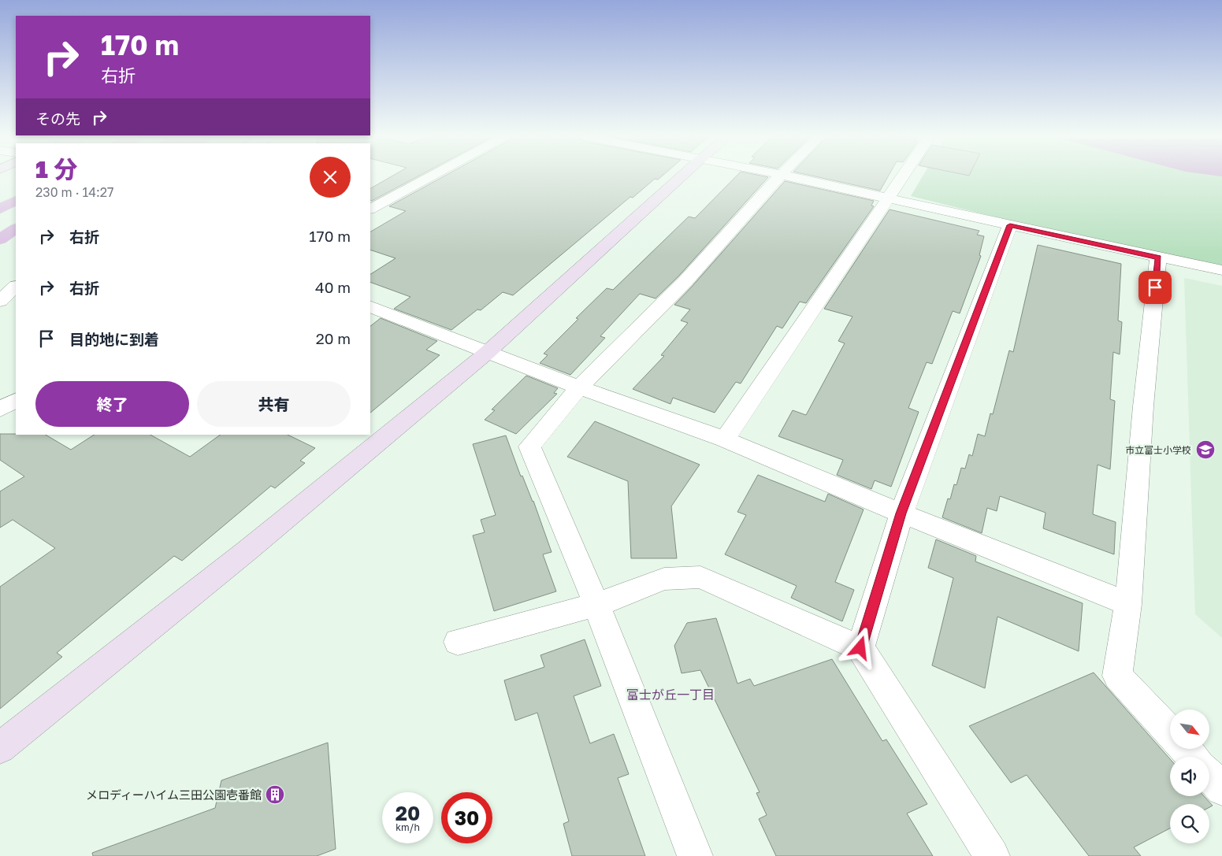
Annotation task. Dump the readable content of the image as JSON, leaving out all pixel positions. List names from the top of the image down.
{
  "districts": ["富士が丘一丁目"],
  "places": {
    "school or university": ["市立富士小学校"],
    "building": ["メロディーハイム三田公園壱番館"]
  },
  "north": "bottom right",
  "page": {
    "turn": ["170 m", "右折"],
    "then": "その先",
    "heading": ["1 分", "230 m · 14:27"],
    "list": [
      {
        "name": "右折",
        "value": "170 m"
      },
      {
        "name": "右折",
        "value": "40 m"
      },
      {
        "name": "目的地に到着",
        "value": "20 m"
      }
    ],
    "buttons": ["終了", "共有"],
    "speed": "20 km/h",
    "limit": "30"
  }
}
